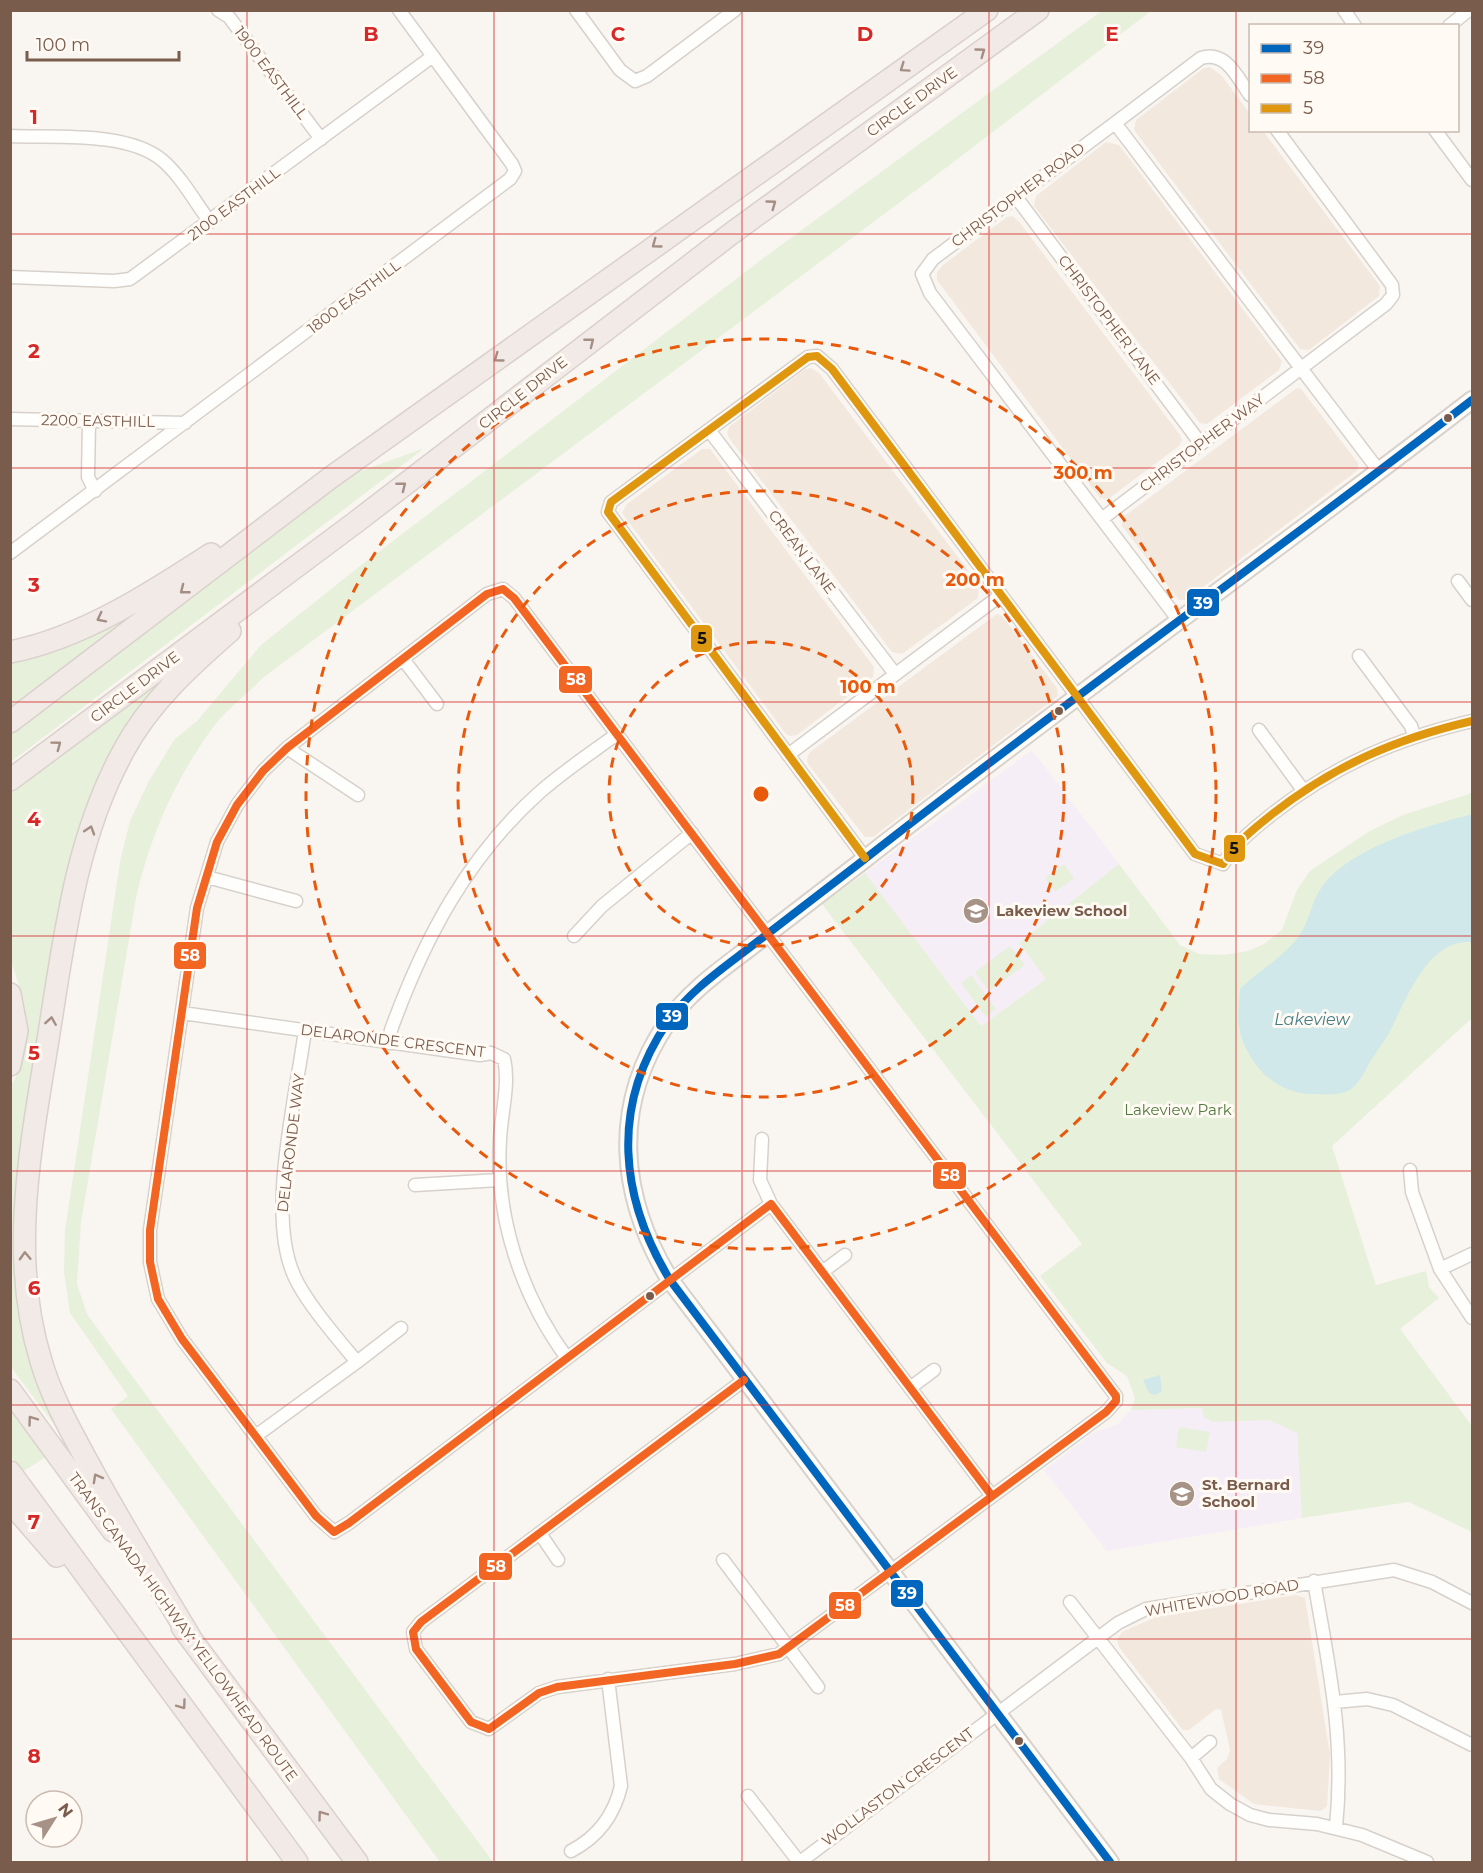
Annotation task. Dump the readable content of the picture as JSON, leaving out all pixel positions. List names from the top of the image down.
{
  "streets": {
    "highway": ["CIRCLE DRIVE", "TRANS CANADA HIGHWAY: YELLOWHEAD ROUTE"],
    "street": [
      "1900 EASTHILL",
      "CHRISTOPHER ROAD",
      "2100 EASTHILL",
      "1800 EASTHILL",
      "CHRISTOPHER LANE",
      "2200 EASTHILL",
      "CHRISTOPHER WAY",
      "CREAN LANE",
      "DELARONDE CRESCENT",
      "DELARONDE WAY",
      "WHITEWOOD ROAD",
      "WOLLASTON CRESCENT"
    ]
  },
  "crossings": [
    ["1900 EASTHILL", "2100 EASTHILL"],
    ["CHRISTOPHER ROAD", "CHRISTOPHER LANE"],
    ["CHRISTOPHER ROAD", "CHRISTOPHER WAY"],
    ["2100 EASTHILL", "1800 EASTHILL"],
    ["1800 EASTHILL", "2200 EASTHILL"],
    ["CHRISTOPHER LANE", "CHRISTOPHER WAY"],
    ["DELARONDE CRESCENT", "DELARONDE WAY"],
    ["WHITEWOOD ROAD", "WOLLASTON CRESCENT"]
  ],
  "water": ["Lakeview"],
  "parks": ["Lakeview Park"],
  "places": {
    "school or university": ["Lakeview School", "St. Bernard School"]
  },
  "lines": ["transit line 5", "transit line 39", "transit line 58"],
  "legend": ["39", "58", "5"],
  "scale_bar": "100 m",
  "north": "top right",
  "grid": {
    "columns": [
      "B",
      "C",
      "D",
      "E"
    ],
    "rows": [
      "1",
      "2",
      "3",
      "4",
      "5",
      "6",
      "7",
      "8"
    ]
  },
  "rings": ["300 m", "200 m", "100 m"]
}
